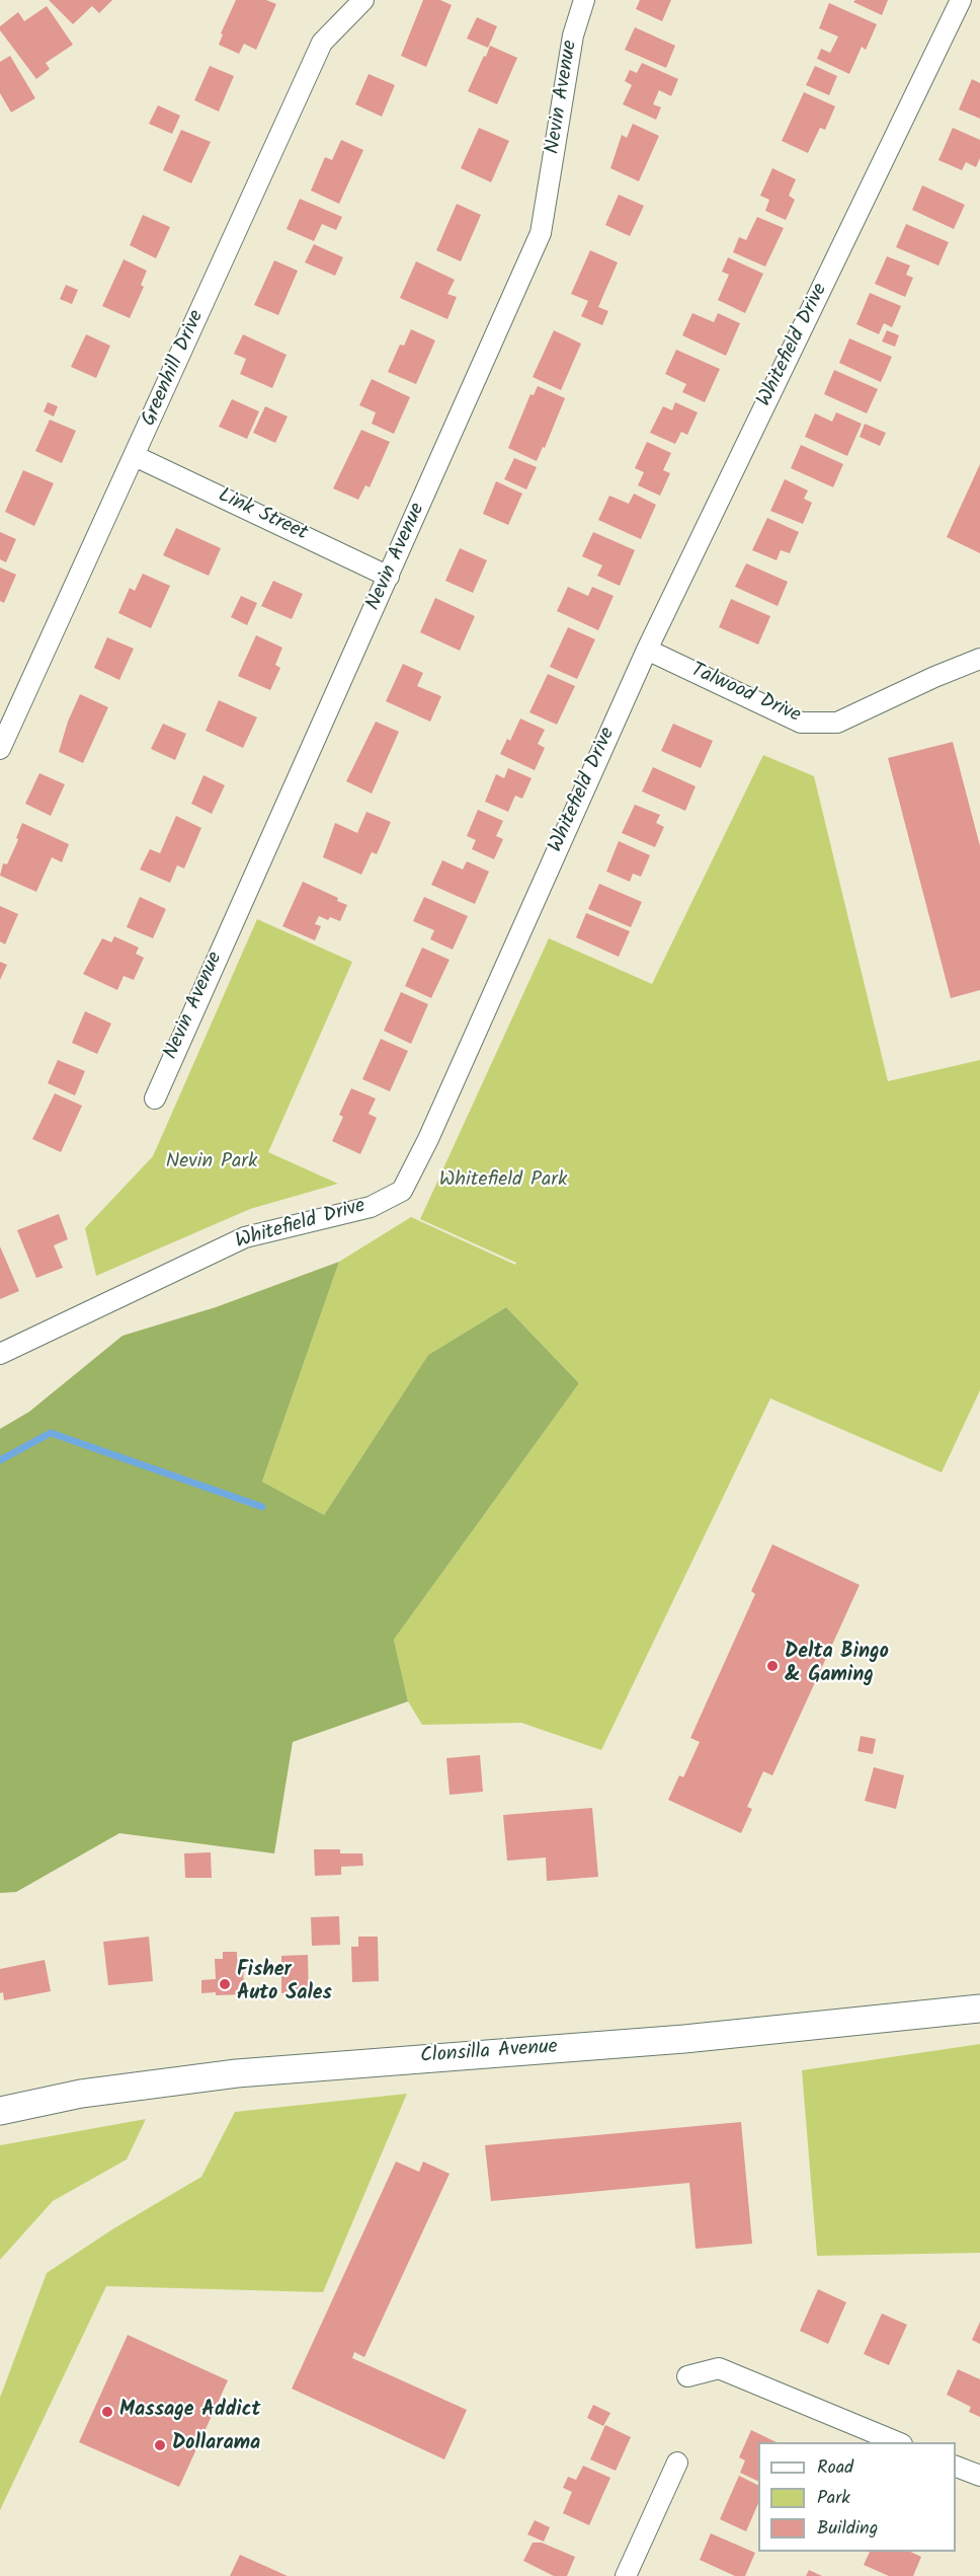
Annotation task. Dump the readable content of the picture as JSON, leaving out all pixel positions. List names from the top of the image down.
{
  "streets": {
    "main road": ["Clonsilla Avenue"],
    "street": [
      "Nevin Avenue",
      "Whitefield Drive",
      "Greenhill Drive",
      "Link Street",
      "Talwood Drive"
    ]
  },
  "crossings": [
    ["Nevin Avenue", "Link Street"],
    ["Whitefield Drive", "Talwood Drive"],
    ["Greenhill Drive", "Link Street"]
  ],
  "parks": ["Nevin Park", "Whitefield Park"],
  "places": [
    "Delta Bingo & Gaming",
    "Fisher Auto Sales",
    "Massage Addict",
    "Dollarama"
  ],
  "legend": ["Road", "Park", "Building"]
}
